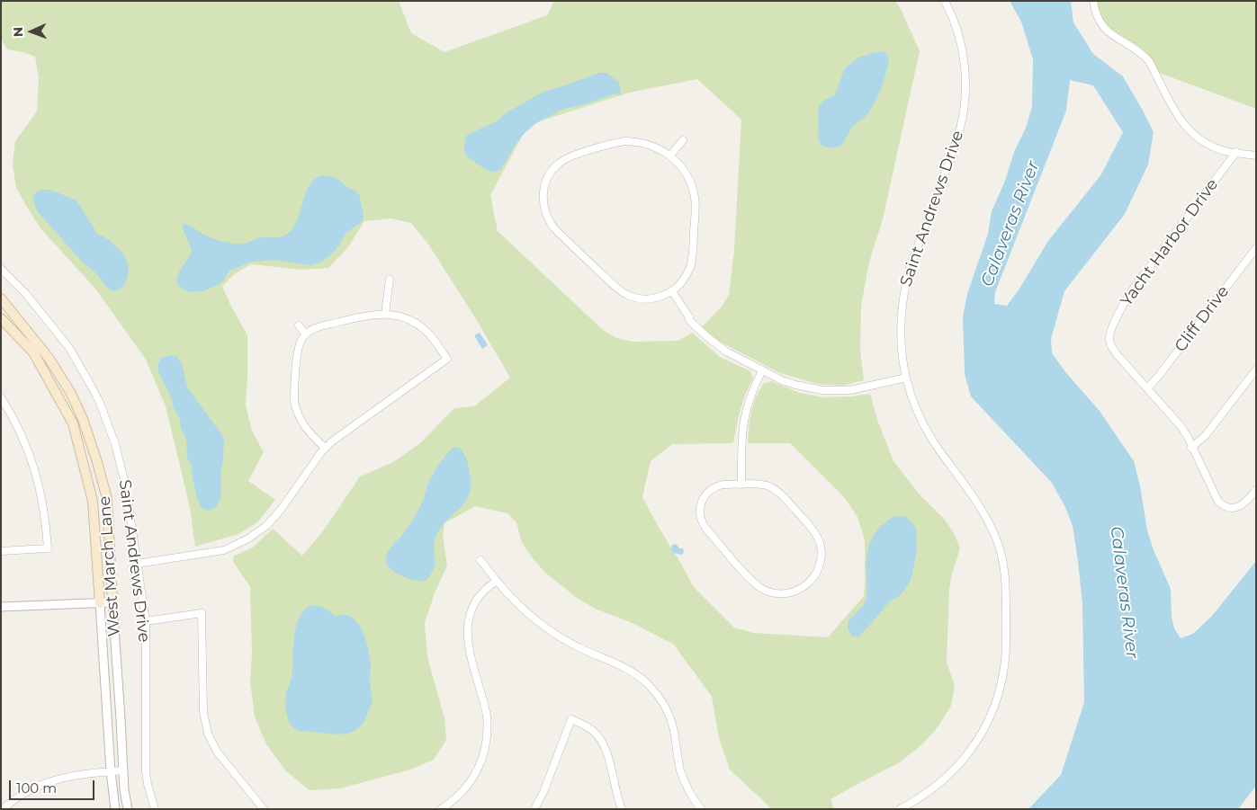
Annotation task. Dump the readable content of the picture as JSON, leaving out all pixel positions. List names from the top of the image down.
{
  "streets": {
    "main road": ["West March Lane"],
    "street": ["Saint Andrews Drive", "Yacht Harbor Drive", "Cliff Drive"]
  },
  "crossings": [
    ["Yacht Harbor Drive", "Cliff Drive"]
  ],
  "water": ["Calaveras River"],
  "scale_bar": "100 m",
  "north": "left"
}
